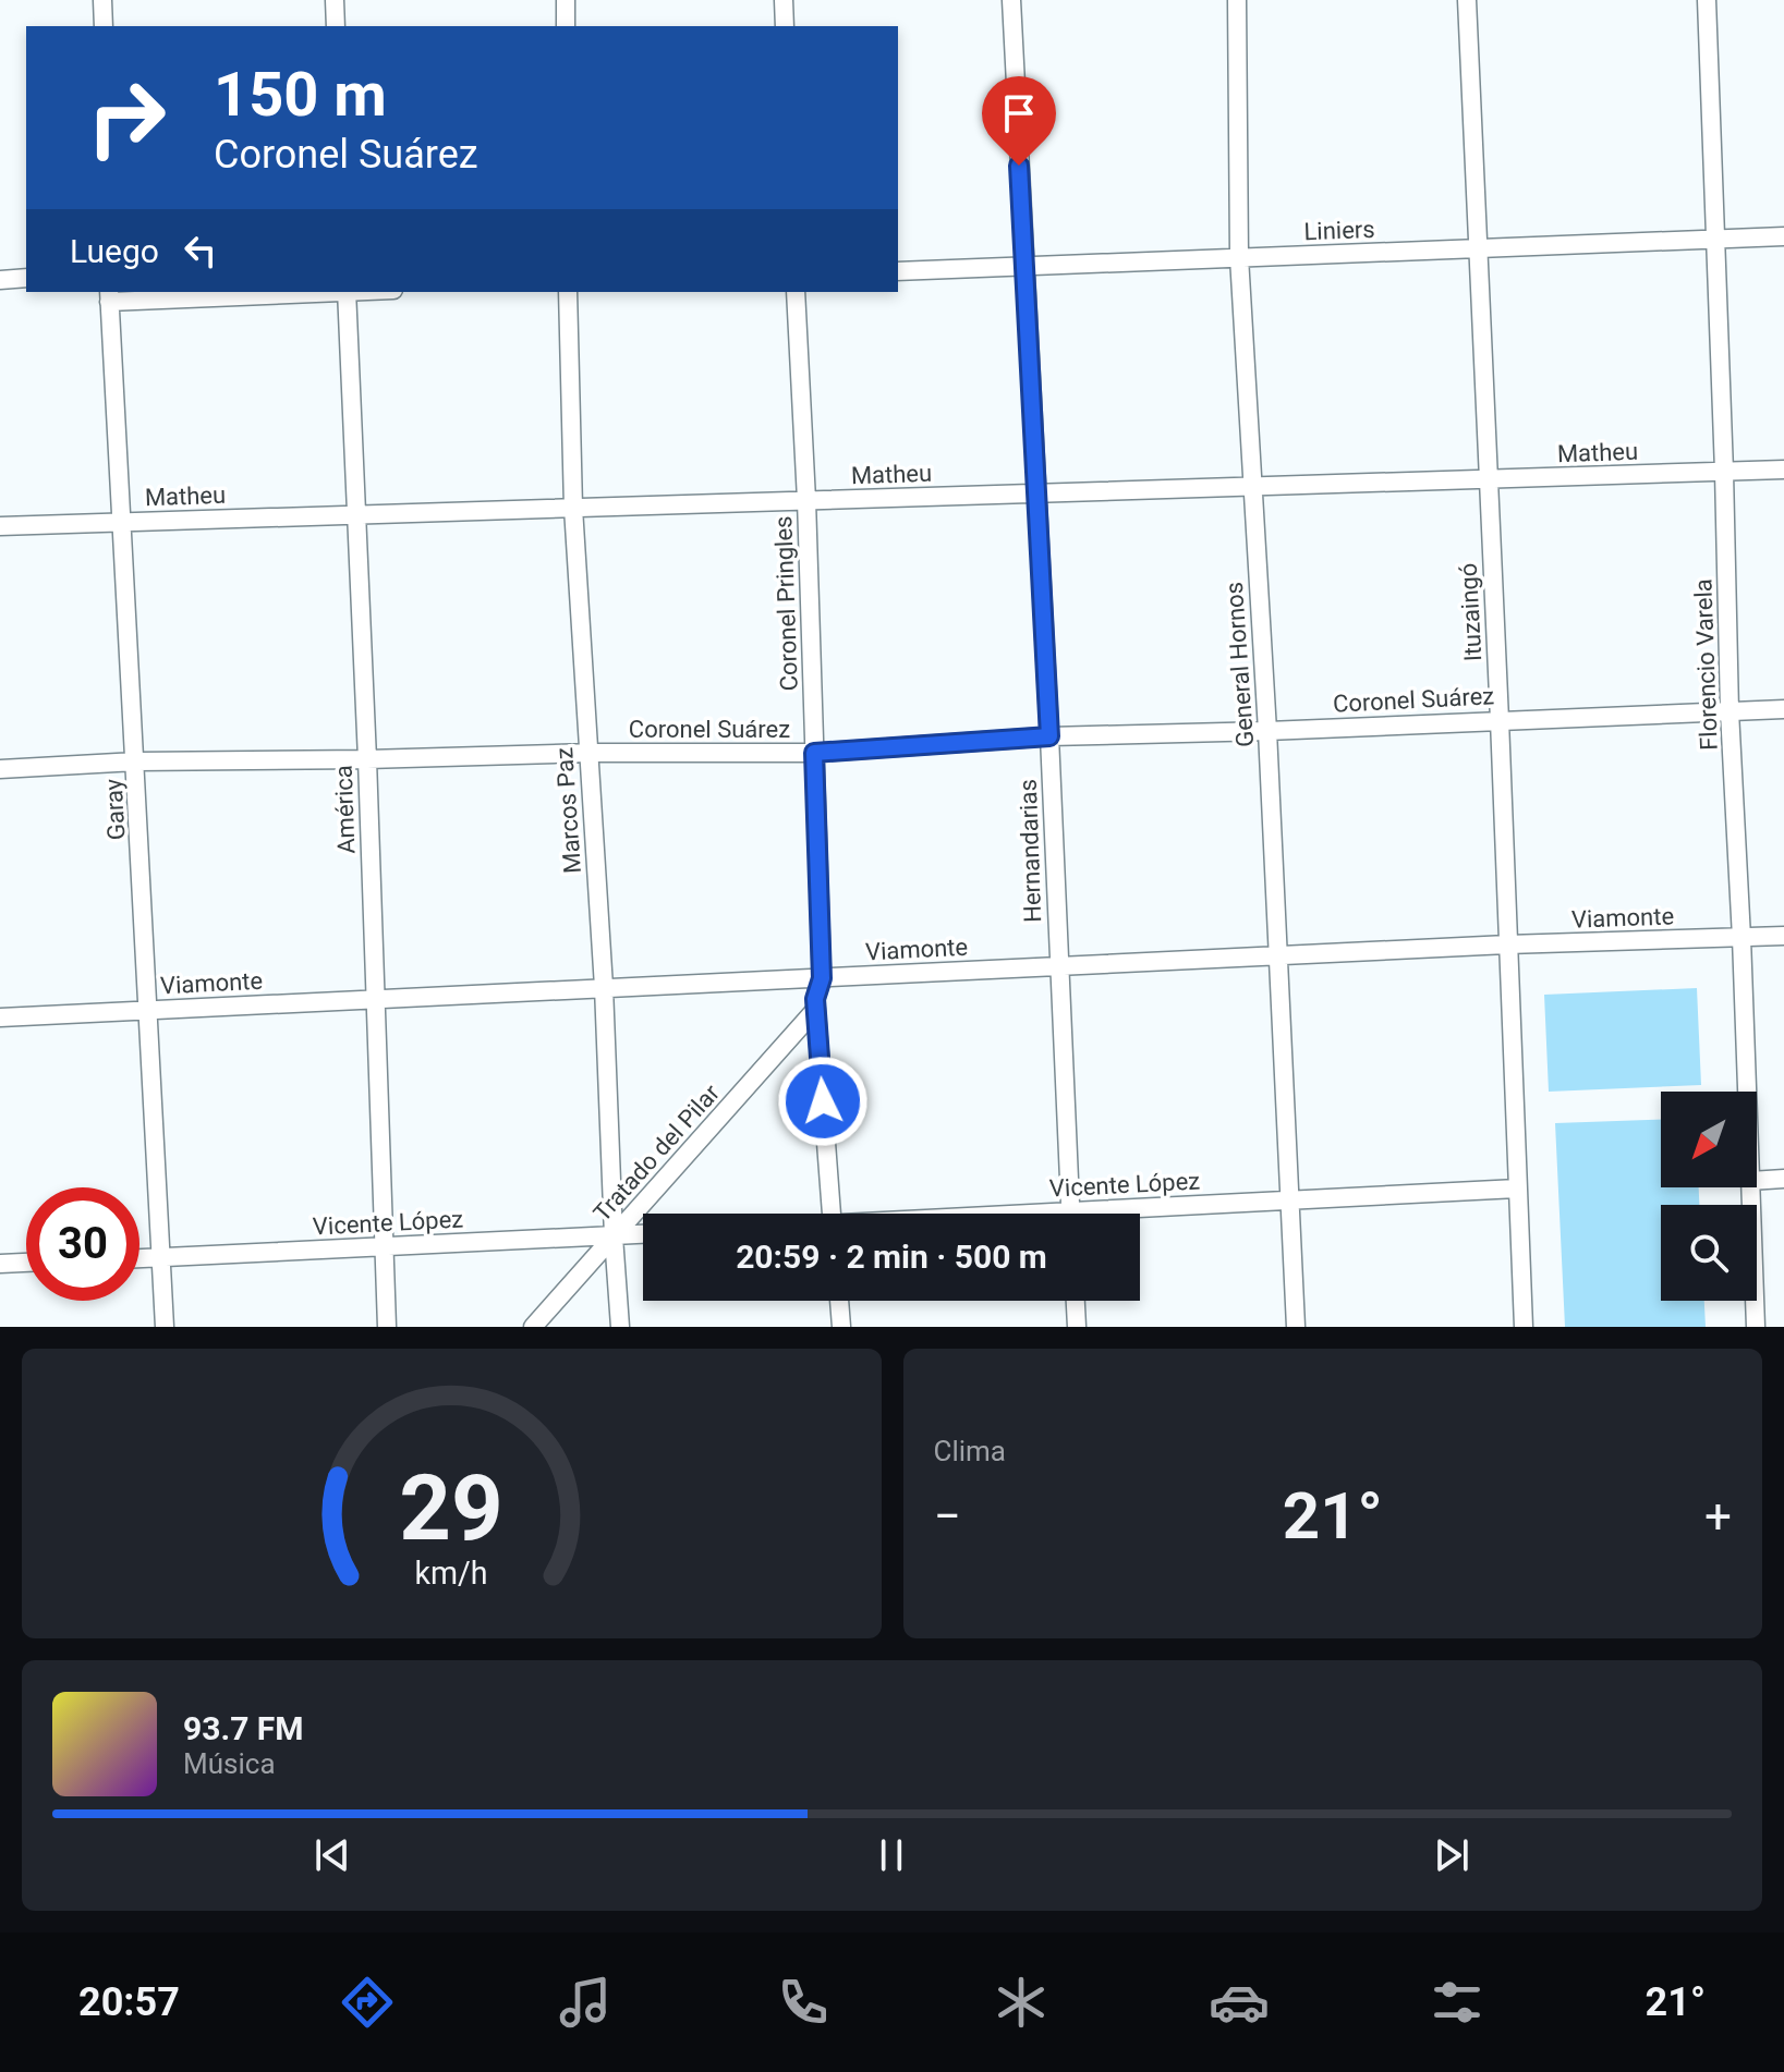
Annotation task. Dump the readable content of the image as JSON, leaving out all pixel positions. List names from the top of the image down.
{
  "streets": {
    "street": [
      "Liniers",
      "Matheu",
      "Coronel Pringles",
      "Ituzaingó",
      "General Hornos",
      "Florencio Varela",
      "Coronel Suárez",
      "Garay",
      "América",
      "Marcos Paz",
      "Hernandarias",
      "Viamonte",
      "Tratado del Pilar",
      "Vicente López"
    ]
  },
  "crossings": [
    ["Liniers", "Ituzaingó"],
    ["Liniers", "General Hornos"],
    ["Liniers", "Florencio Varela"],
    ["Liniers", "Hernandarias"],
    ["Matheu", "Coronel Pringles"],
    ["Matheu", "Ituzaingó"],
    ["Matheu", "General Hornos"],
    ["Matheu", "Florencio Varela"],
    ["Matheu", "Garay"],
    ["Matheu", "América"],
    ["Matheu", "Marcos Paz"],
    ["Matheu", "Hernandarias"],
    ["Coronel Pringles", "Coronel Suárez"],
    ["Coronel Pringles", "Viamonte"],
    ["Coronel Pringles", "Tratado del Pilar"],
    ["Ituzaingó", "Coronel Suárez"],
    ["Ituzaingó", "Viamonte"],
    ["Ituzaingó", "Vicente López"],
    ["General Hornos", "Coronel Suárez"],
    ["General Hornos", "Viamonte"],
    ["General Hornos", "Vicente López"],
    ["Florencio Varela", "Coronel Suárez"],
    ["Florencio Varela", "Viamonte"],
    ["Coronel Suárez", "Garay"],
    ["Coronel Suárez", "América"],
    ["Coronel Suárez", "Marcos Paz"],
    ["Coronel Suárez", "Hernandarias"],
    ["Garay", "Viamonte"],
    ["Garay", "Vicente López"],
    ["América", "Viamonte"],
    ["América", "Vicente López"],
    ["Marcos Paz", "Viamonte"],
    ["Marcos Paz", "Tratado del Pilar"],
    ["Marcos Paz", "Vicente López"],
    ["Hernandarias", "Viamonte"],
    ["Tratado del Pilar", "Vicente López"]
  ],
  "north": "bottom left",
  "page": {
    "turn": ["150 m", "Coronel Suárez"],
    "then": "Luego",
    "limit": "30",
    "trip": "20:59 · 2 min · 500 m",
    "tile": "Clima",
    "heat": ["−", "21°", "+"],
    "song": ["93.7 FM", "Música"],
    "tabs": ["20:57", "21°"],
    "gauge": ["29", "km/h"]
  }
}
